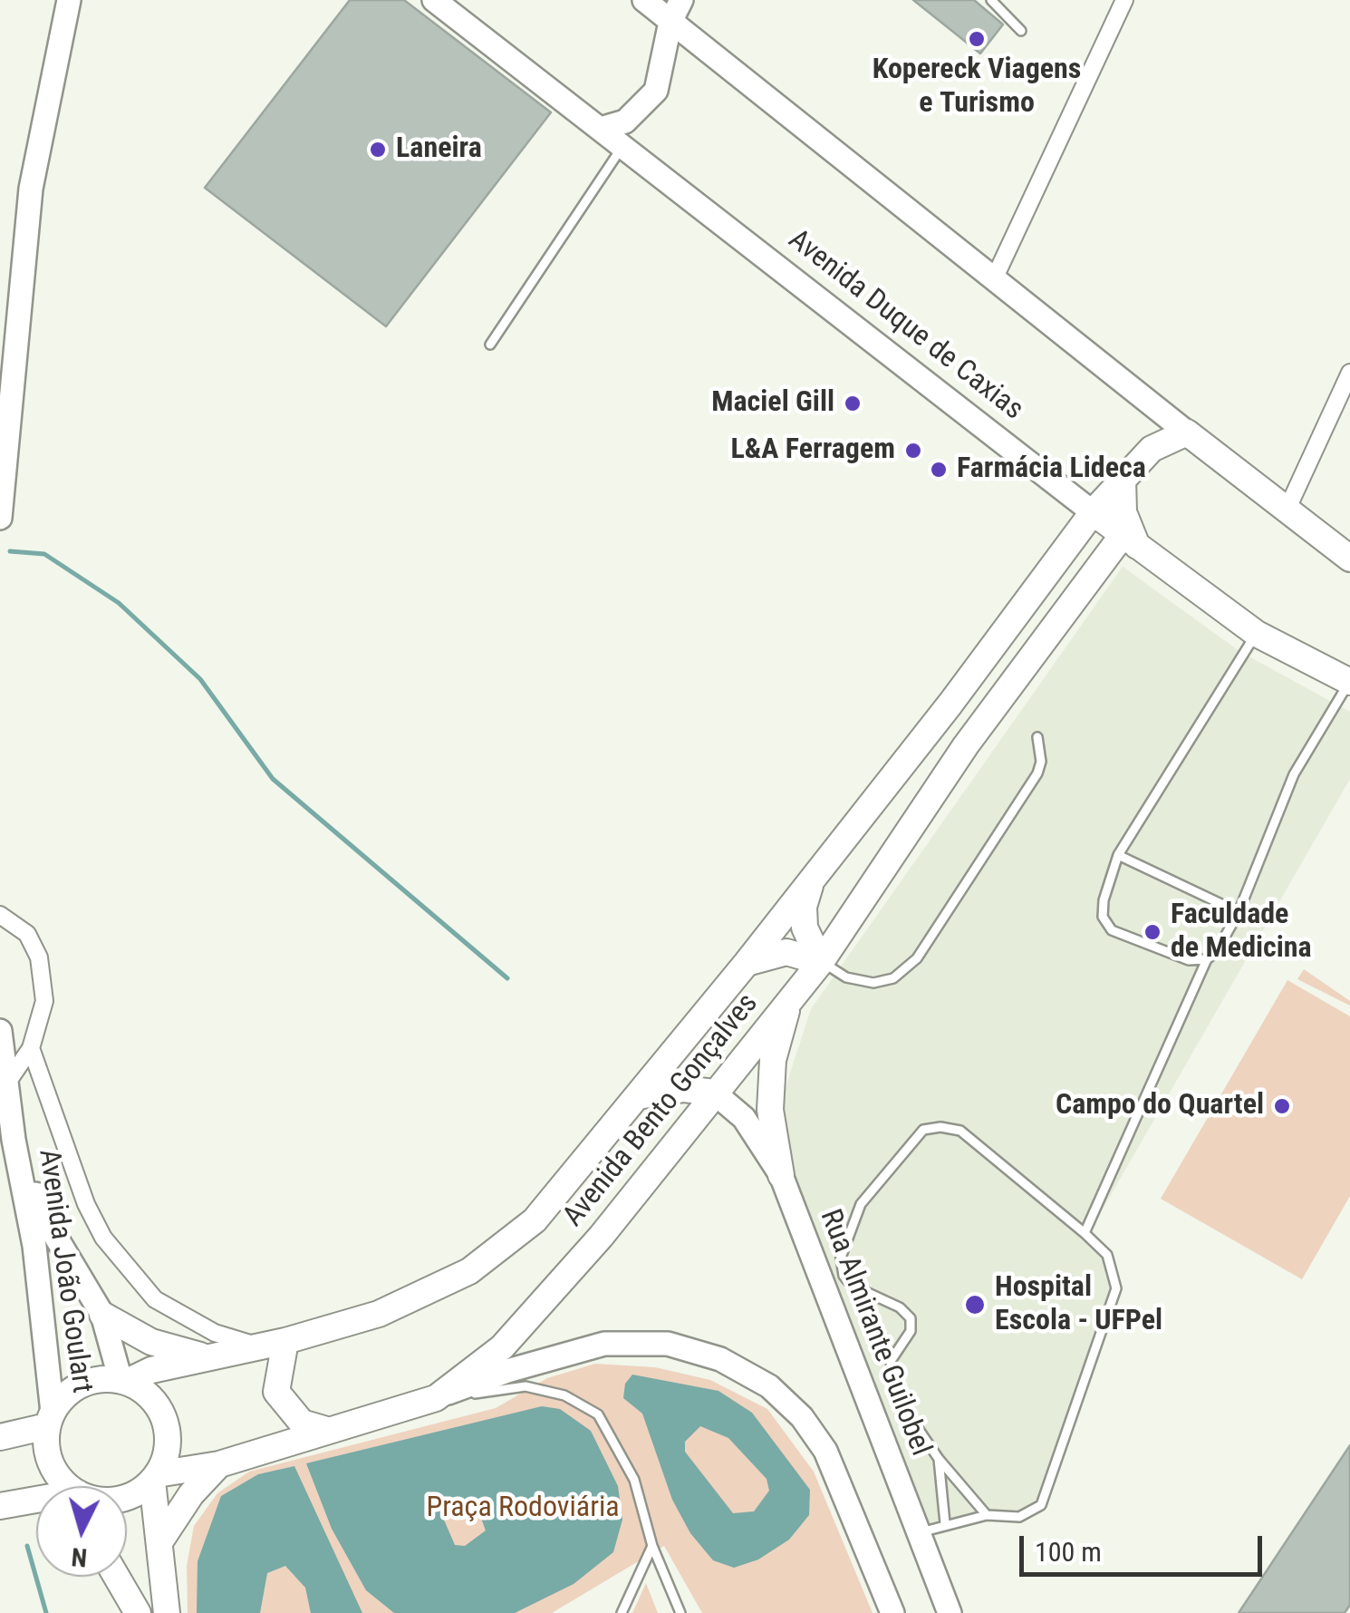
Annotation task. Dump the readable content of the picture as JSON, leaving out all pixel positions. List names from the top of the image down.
{
  "streets": {
    "main road": [
      "Avenida Duque de Caxias",
      "Avenida Bento Gonçalves",
      "Avenida João Goulart",
      "Rua Almirante Guilobel"
    ]
  },
  "crossings": [
    ["Avenida Duque de Caxias", "Avenida Bento Gonçalves"],
    ["Avenida Bento Gonçalves", "Avenida João Goulart"],
    ["Avenida Bento Gonçalves", "Rua Almirante Guilobel"]
  ],
  "parks": ["Praça Rodoviária"],
  "places": [
    "Kopereck Viagens e Turismo",
    "Laneira",
    "Maciel Gill",
    "L&A Ferragem",
    "Farmácia Lideca",
    "Faculdade de Medicina",
    "Campo do Quartel",
    "Hospital Escola - UFPel"
  ],
  "scale_bar": "100 m",
  "north": "bottom"
}
